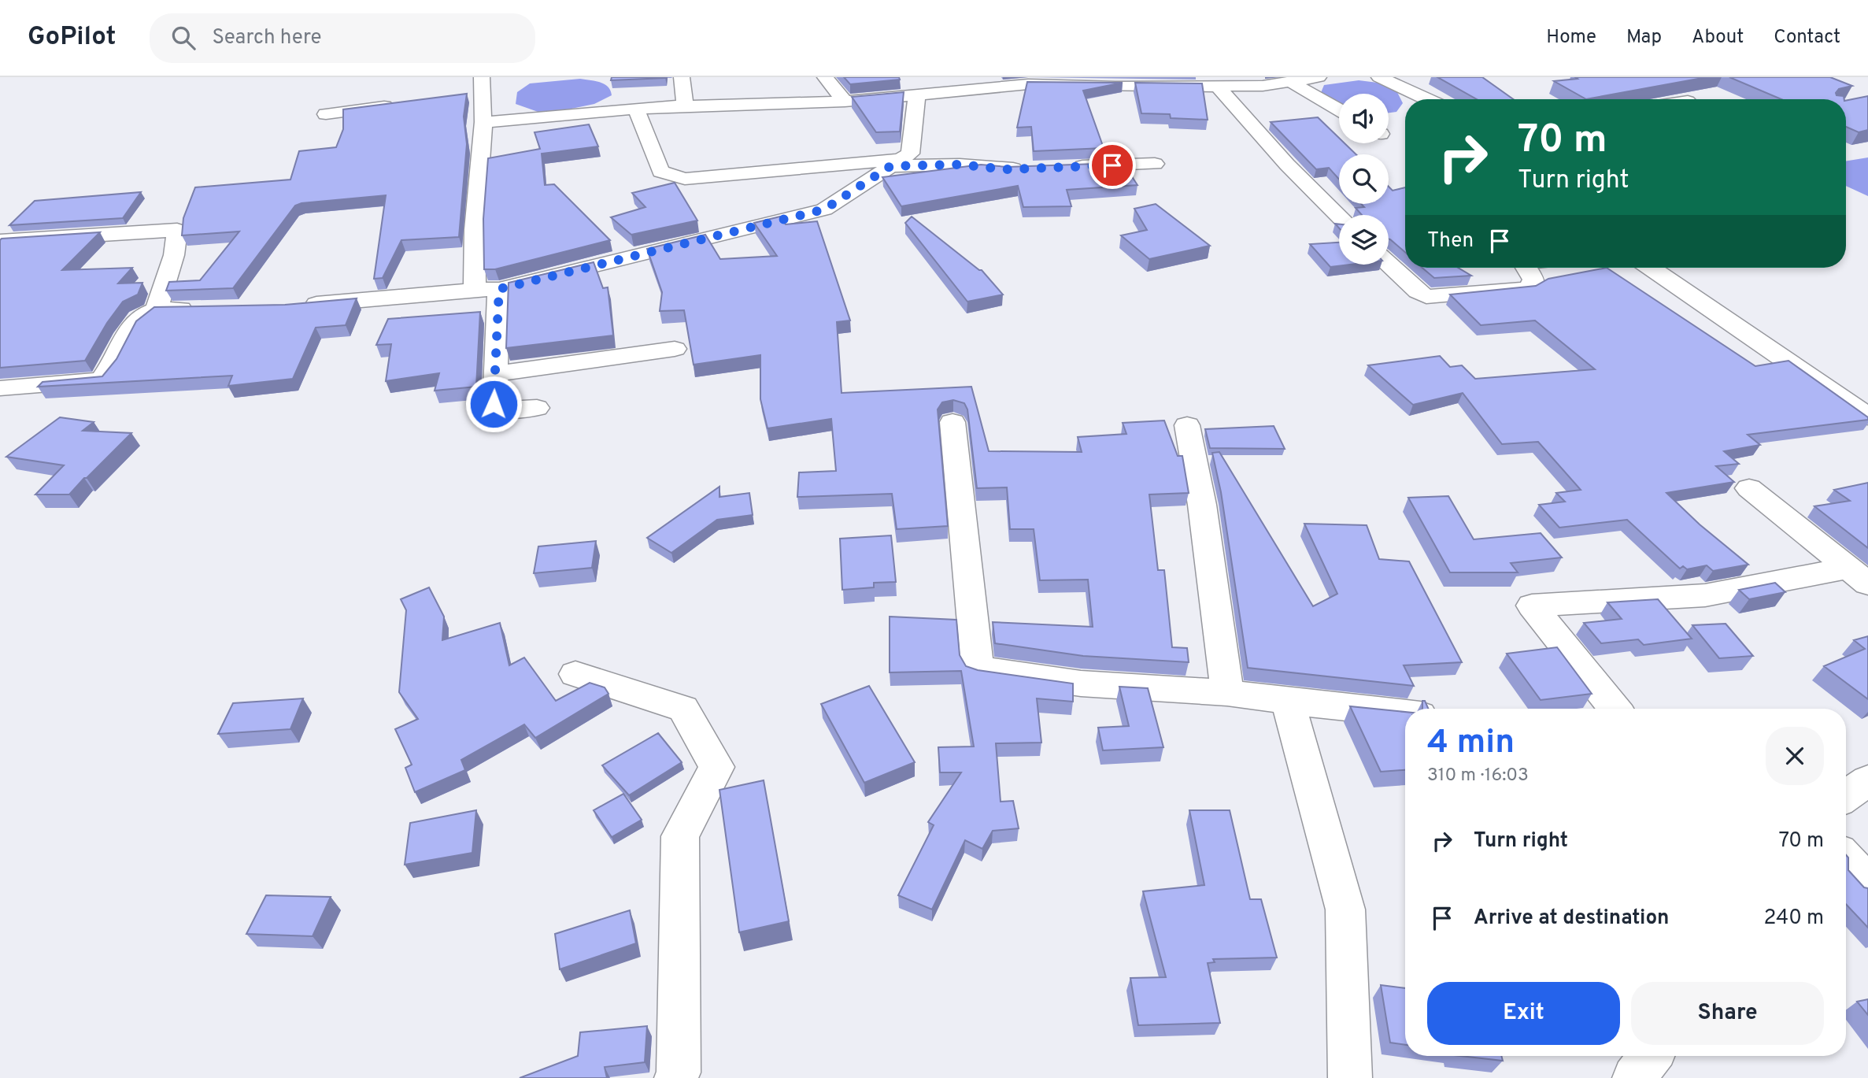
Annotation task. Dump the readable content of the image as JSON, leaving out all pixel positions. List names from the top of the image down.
{
  "page": {
    "header": "GoPilot",
    "search": "Search here",
    "nav": [
      "Home",
      "Map",
      "About",
      "Contact"
    ],
    "turn": ["70 m", "Turn right"],
    "then": "Then",
    "heading": ["4 min", "310 m · 16:03"],
    "list": [
      {
        "name": "Turn right",
        "value": "70 m"
      },
      {
        "name": "Arrive at destination",
        "value": "240 m"
      }
    ],
    "buttons": ["Exit", "Share"]
  }
}
